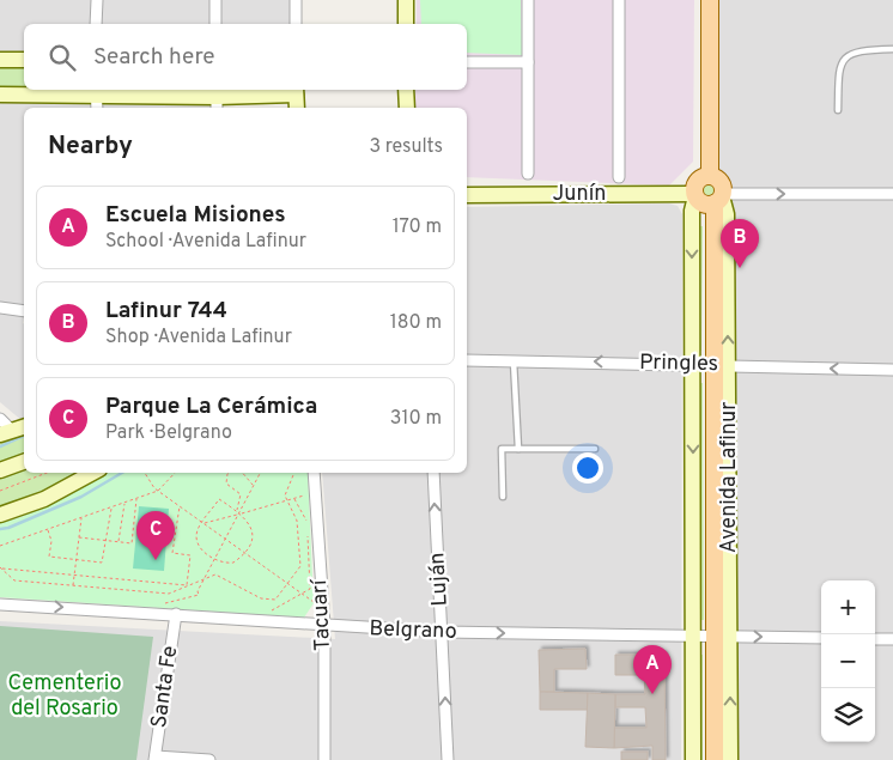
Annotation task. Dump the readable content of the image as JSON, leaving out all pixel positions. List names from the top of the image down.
{
  "streets": {
    "main road": ["Avenida Lafinur"],
    "street": [
      "Junín",
      "Pringles",
      "Luján",
      "Tacuarí",
      "Belgrano",
      "Santa Fe"
    ]
  },
  "crossings": [
    ["Junín", "Avenida Lafinur"],
    ["Pringles", "Avenida Lafinur"],
    ["Avenida Lafinur", "Belgrano"],
    ["Luján", "Belgrano"],
    ["Tacuarí", "Belgrano"],
    ["Belgrano", "Santa Fe"]
  ],
  "one_way": [
    "Junín",
    "Pringles",
    "Luján",
    "Belgrano"
  ],
  "parks": ["Cementerio del Rosario"],
  "page": {
    "search": "Search here",
    "heading": ["Nearby", "3 results"],
    "list": [
      {
        "mark": "A",
        "name": "Escuela Misiones",
        "note": "School · Avenida Lafinur",
        "value": "170 m"
      },
      {
        "mark": "B",
        "name": "Lafinur 744",
        "note": "Shop · Avenida Lafinur",
        "value": "180 m"
      },
      {
        "mark": "C",
        "name": "Parque La Cerámica",
        "note": "Park · Belgrano",
        "value": "310 m"
      }
    ],
    "pins": ["B", "C", "A"],
    "map_buttons": ["+", "−"]
  }
}
